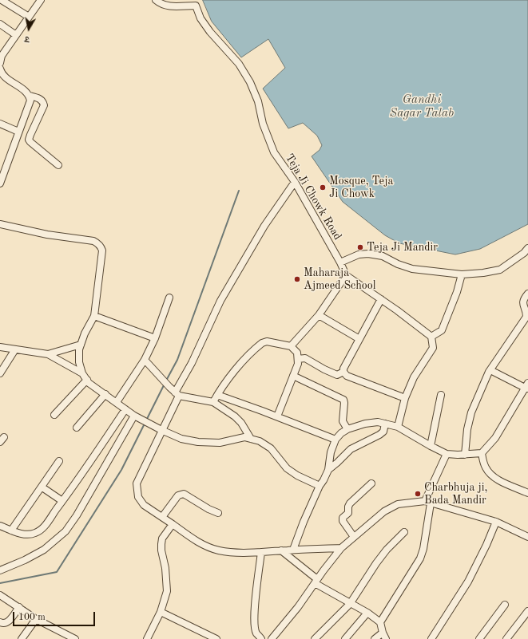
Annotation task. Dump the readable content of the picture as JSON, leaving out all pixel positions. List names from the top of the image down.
{
  "streets": {
    "street": ["Teja Ji Chowk Road"]
  },
  "water": ["Gandhi Sagar Talab"],
  "places": [
    "Mosque, Teja Ji Chowk",
    "Teja Ji Mandir",
    "Maharaja Ajmeed School",
    "Charbhuja ji, Bada Mandir"
  ],
  "scale_bar": "100 m",
  "north": "bottom"
}
